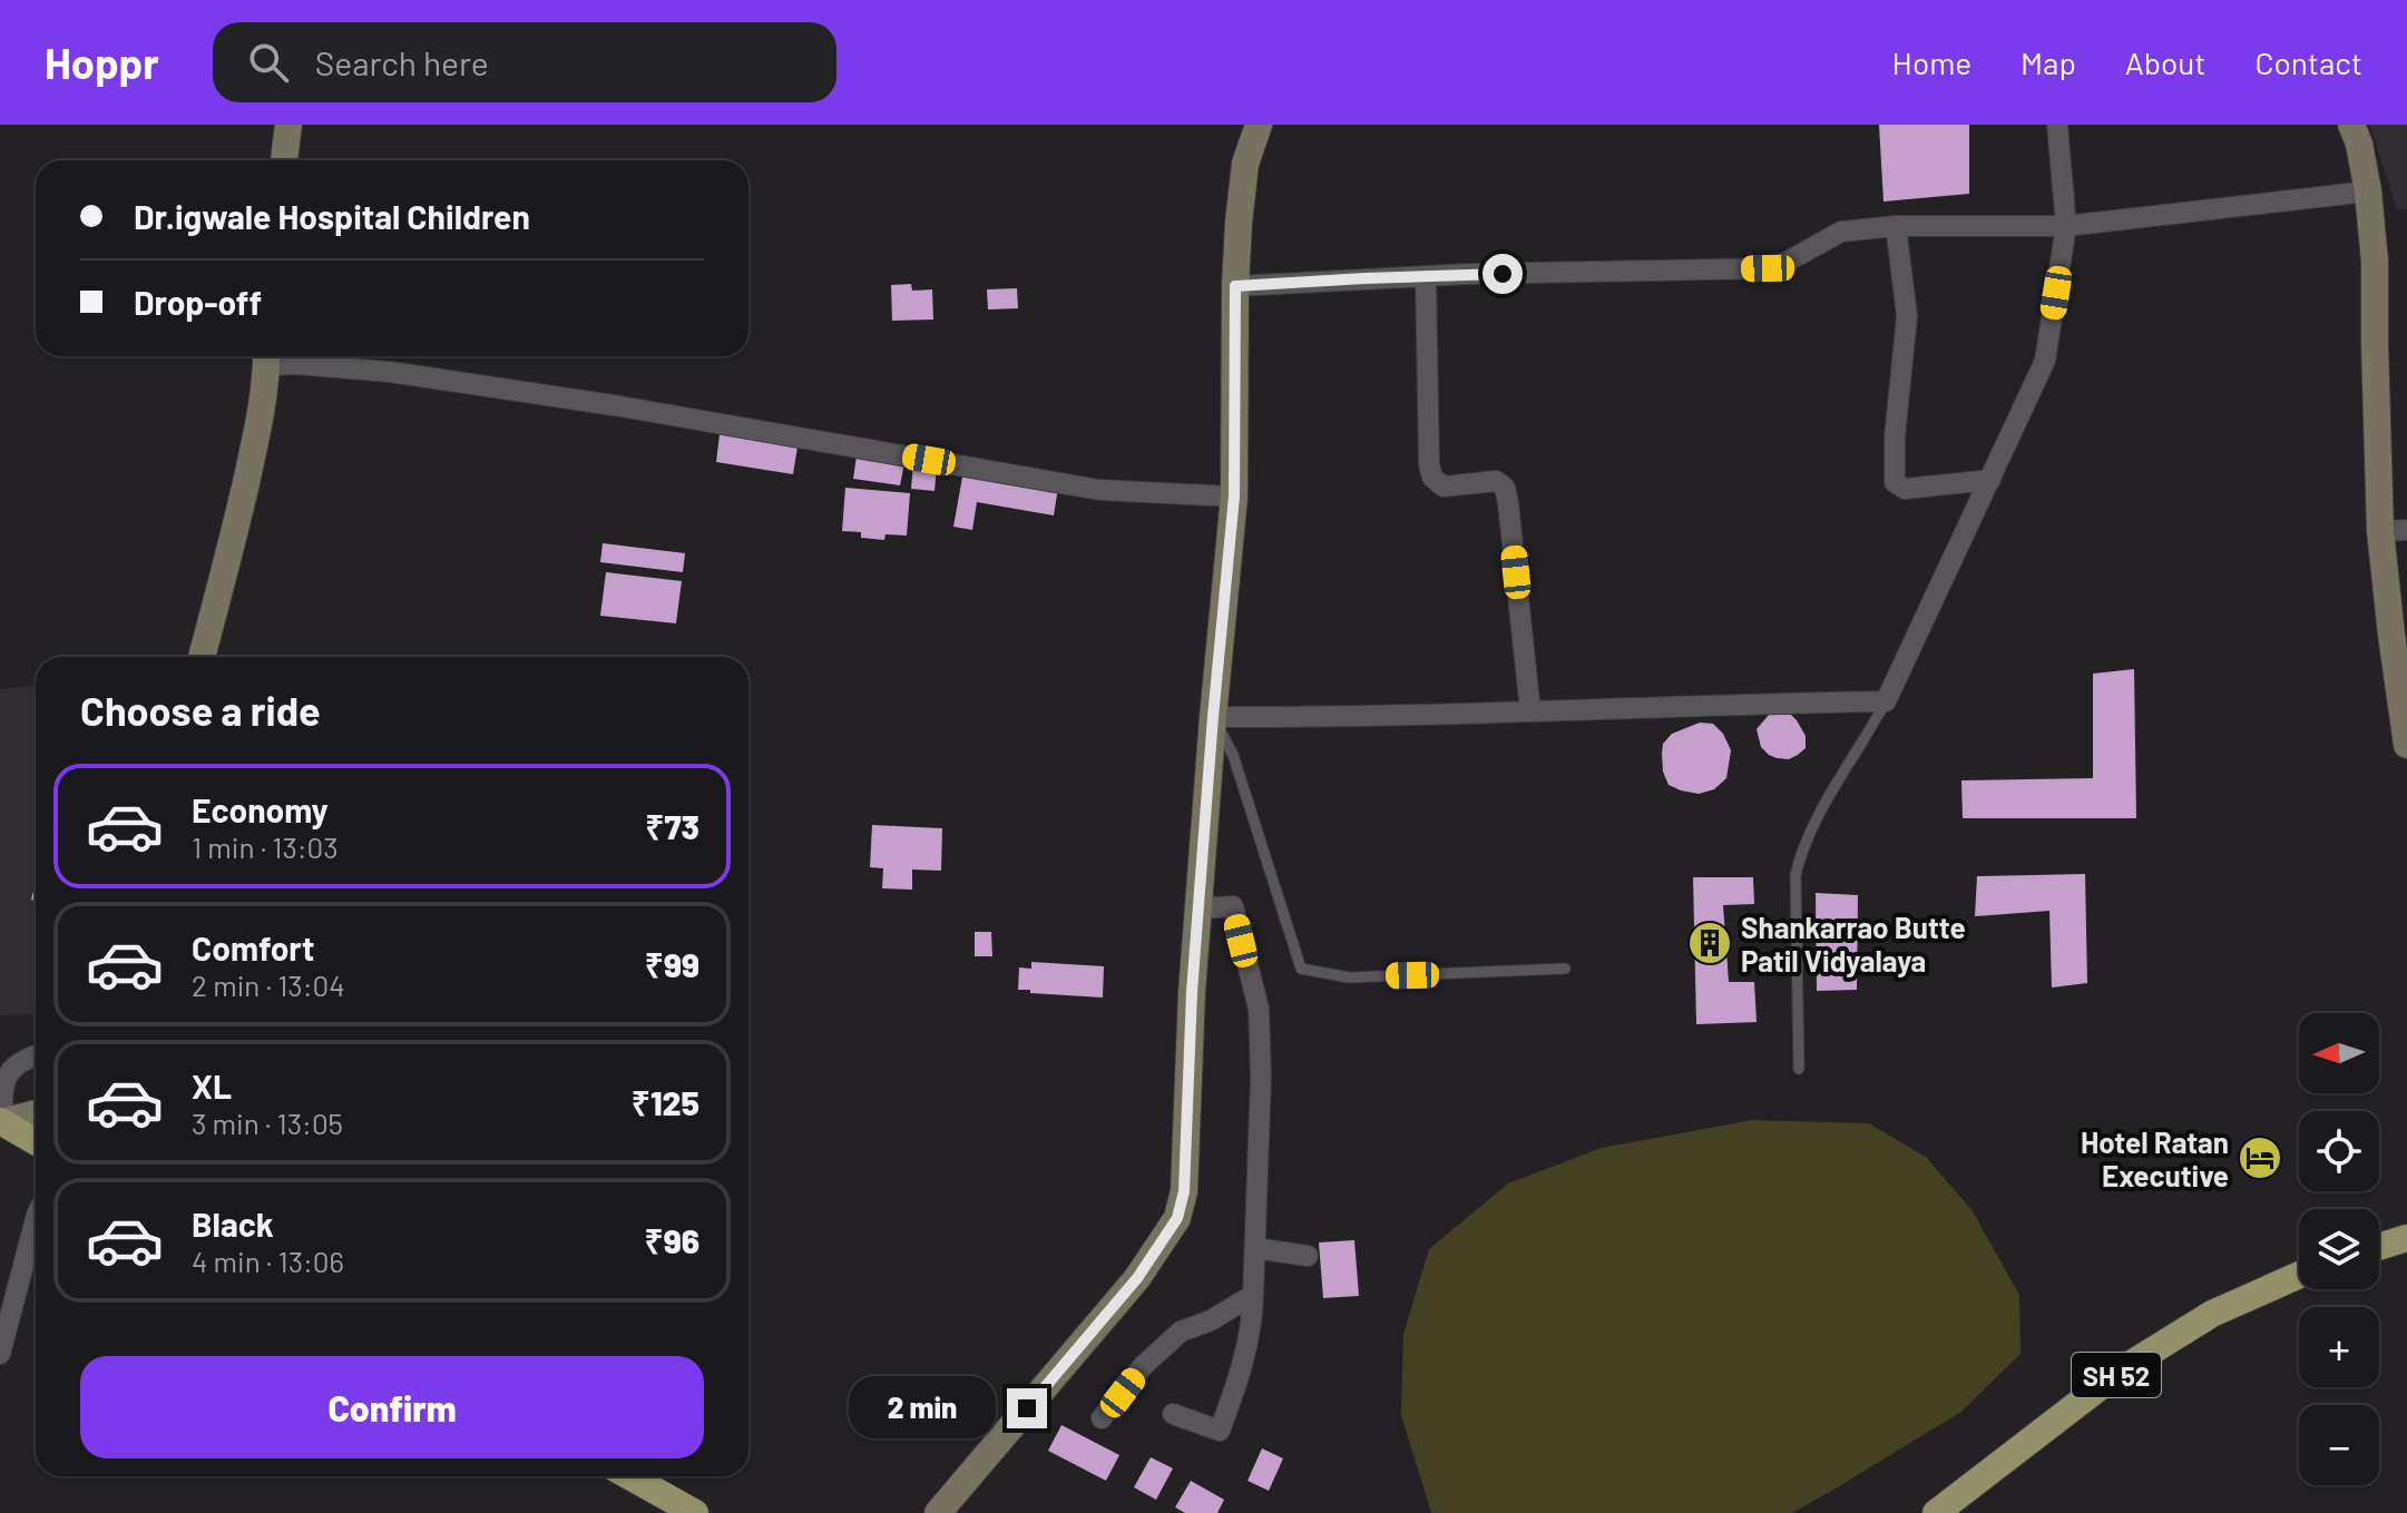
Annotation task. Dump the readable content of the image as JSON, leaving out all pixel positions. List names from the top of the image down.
{
  "streets": {
    "main road": ["SH 52"]
  },
  "places": {
    "building": ["Shankarrao Butte Patil Vidyalaya"],
    "hotel": ["Hotel Ratan Executive"]
  },
  "north": "left",
  "page": {
    "header": "Hoppr",
    "search": "Search here",
    "nav": [
      "Home",
      "Map",
      "About",
      "Contact"
    ],
    "banner": ["Dr.igwale Hospital Children", "Drop-off"],
    "heading": "Choose a ride",
    "list": [
      {
        "name": "Economy",
        "note": "1 min · 13:03",
        "value": "₹73"
      },
      {
        "name": "Comfort",
        "note": "2 min · 13:04",
        "value": "₹99"
      },
      {
        "name": "XL",
        "note": "3 min · 13:05",
        "value": "₹125"
      },
      {
        "name": "Black",
        "note": "4 min · 13:06",
        "value": "₹96"
      }
    ],
    "map_buttons": ["+", "−"],
    "buttons": "Confirm",
    "bubble": "2 min"
  }
}
